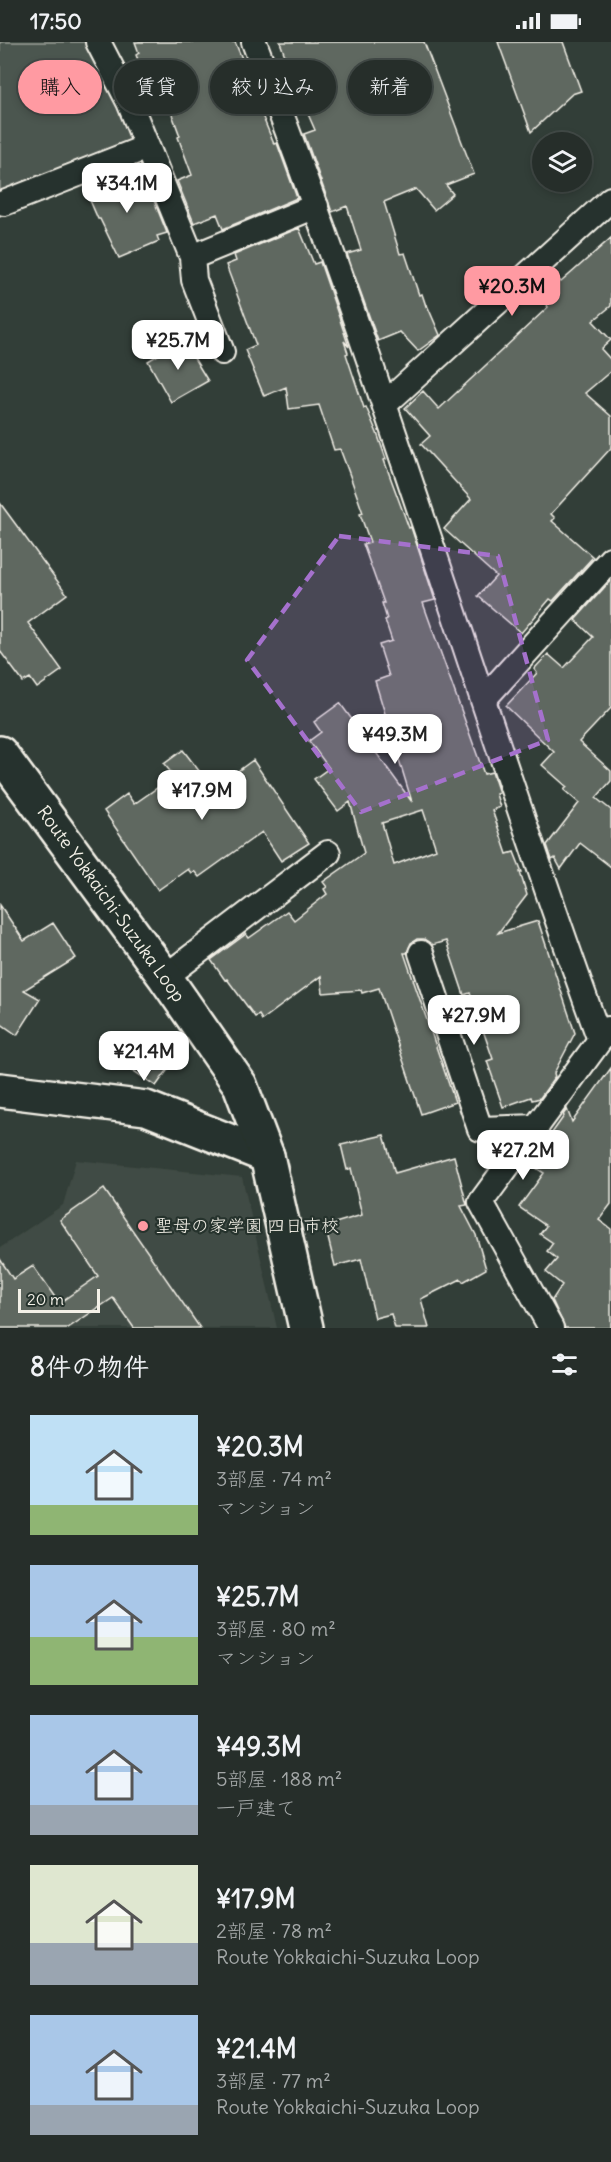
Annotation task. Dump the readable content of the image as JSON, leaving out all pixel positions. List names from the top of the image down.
{
  "streets": {
    "main road": ["Route Yokkaichi-Suzuka Loop"]
  },
  "places": ["聖母の家学園 四日市校"],
  "scale_bar": "20 m",
  "page": {
    "status": "17:50",
    "chip": [
      "購入",
      "賃貸",
      "絞り込み",
      "新着"
    ],
    "price": [
      "¥34.1M",
      "¥20.3M",
      "¥25.7M",
      "¥49.3M",
      "¥17.9M",
      "¥27.9M",
      "¥21.4M",
      "¥27.2M"
    ],
    "scale": "20 m",
    "heading": "8件の物件",
    "list": [
      {
        "name": "¥20.3M",
        "note": "3部屋 · 74 m² · マンション"
      },
      {
        "name": "¥25.7M",
        "note": "3部屋 · 80 m² · マンション"
      },
      {
        "name": "¥49.3M",
        "note": "5部屋 · 188 m² · 一戸建て"
      },
      {
        "name": "¥17.9M",
        "note": "2部屋 · 78 m² · Route Yokkaichi-Suzuka Loop"
      },
      {
        "name": "¥21.4M",
        "note": "3部屋 · 77 m² · Route Yokkaichi-Suzuka Loop"
      }
    ]
  }
}
